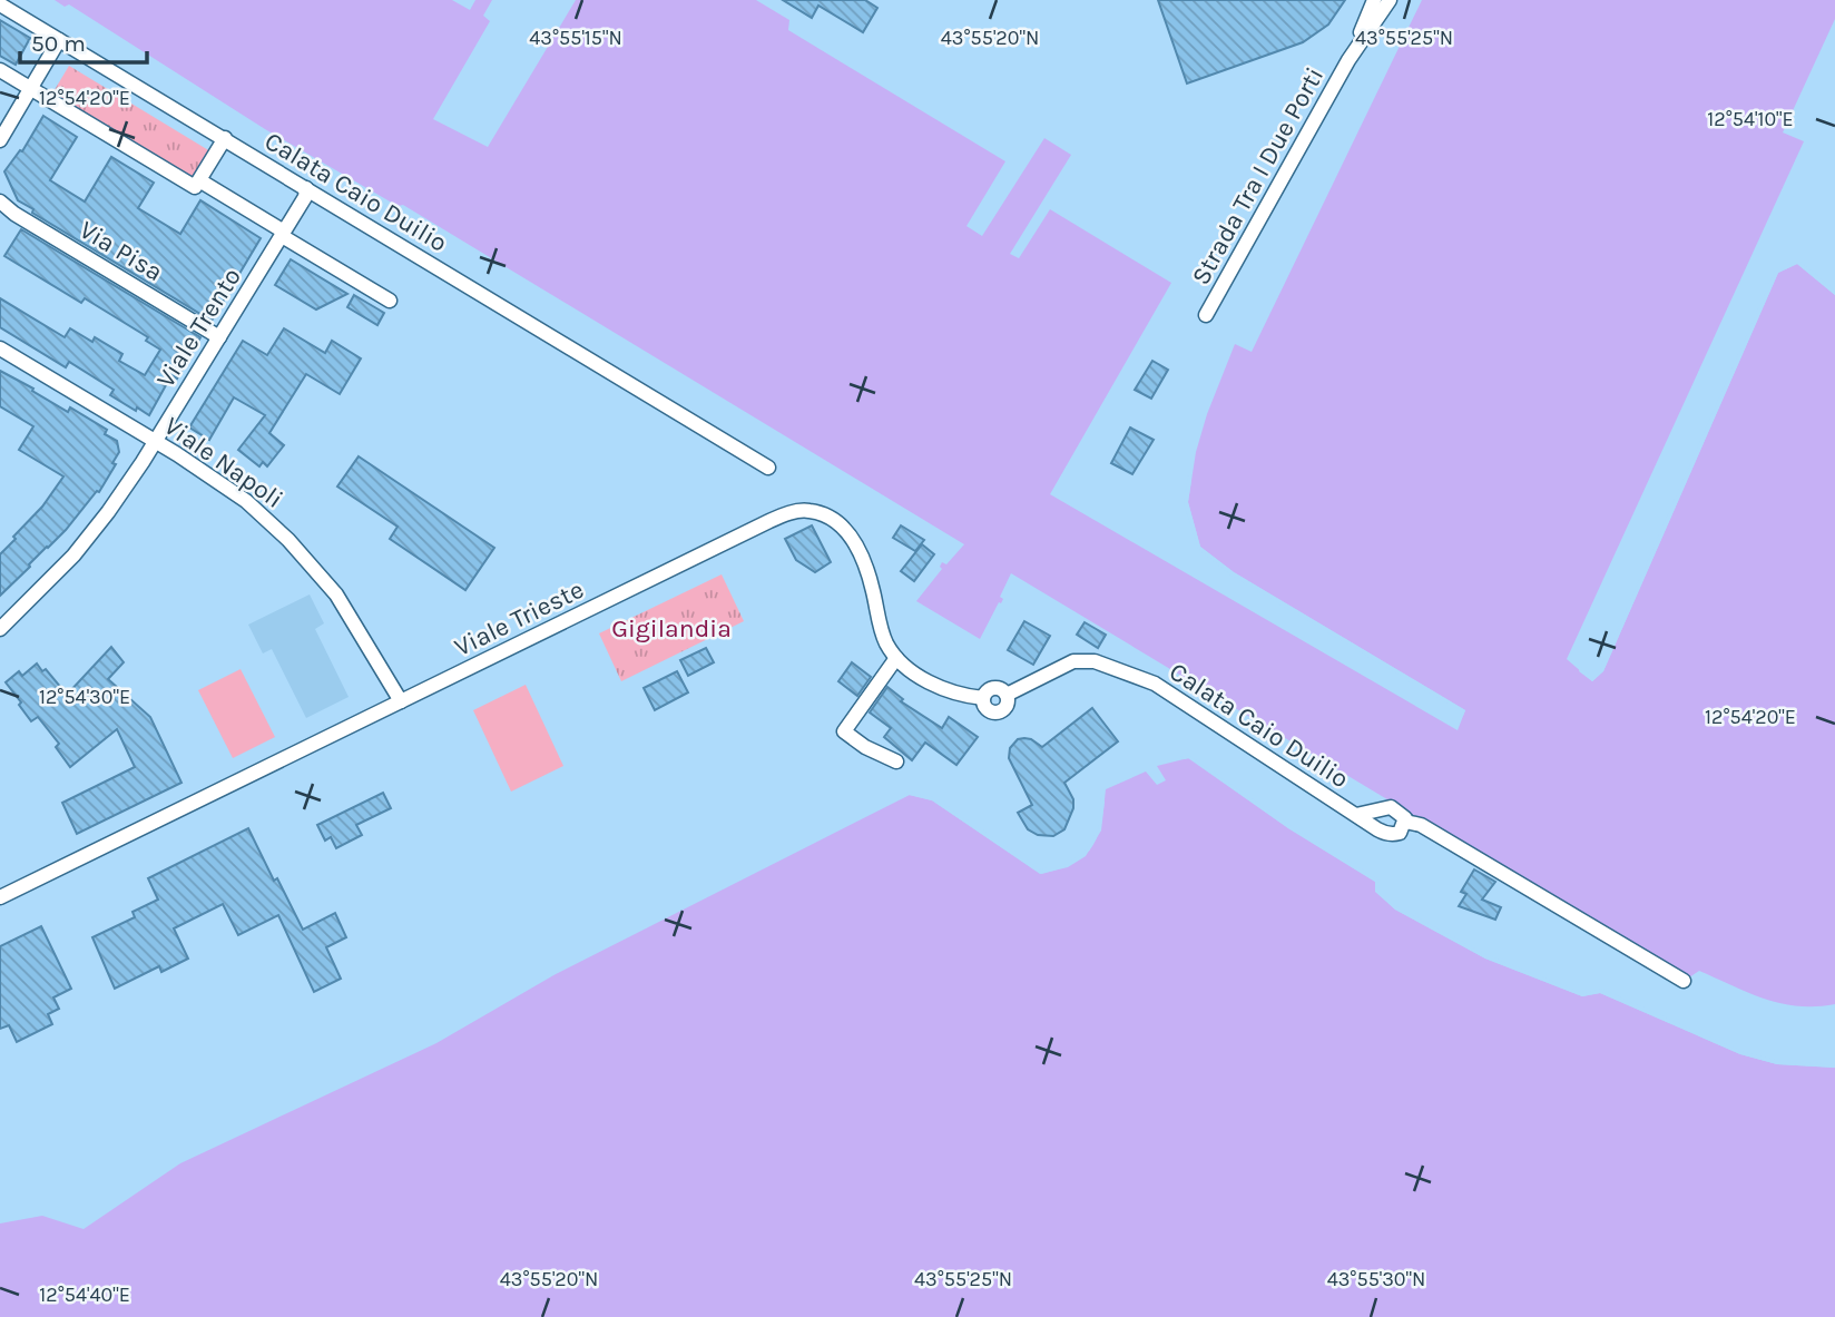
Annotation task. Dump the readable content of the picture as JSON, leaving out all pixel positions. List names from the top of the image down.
{
  "streets": {
    "street": [
      "Strada Tra I Due Porti",
      "Calata Caio Duilio",
      "Via Pisa",
      "Viale Trento",
      "Viale Napoli",
      "Viale Trieste"
    ]
  },
  "crossings": [
    ["Calata Caio Duilio", "Viale Trento"],
    ["Calata Caio Duilio", "Viale Trieste"],
    ["Via Pisa", "Viale Trento"],
    ["Viale Trento", "Viale Napoli"],
    ["Viale Napoli", "Viale Trieste"]
  ],
  "parks": ["Gigilandia"],
  "scale_bar": "50 m",
  "coordinates": [
    "43°55'15\"N",
    "43°55'20\"N",
    "43°55'25\"N",
    "12°54'20\"E",
    "12°54'10\"E",
    "12°54'30\"E",
    "43°55'30\"N",
    "12°54'40\"E"
  ]
}
